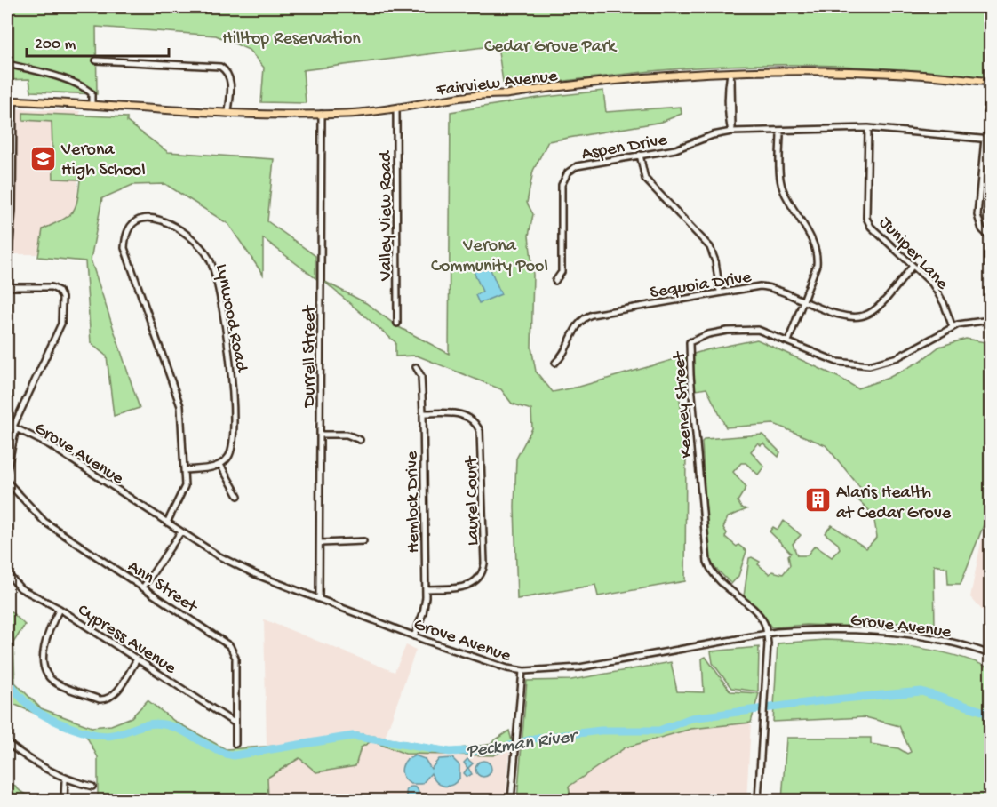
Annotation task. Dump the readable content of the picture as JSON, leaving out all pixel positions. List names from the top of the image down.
{
  "streets": {
    "main road": ["Fairview Avenue"],
    "street": [
      "Aspen Drive",
      "Valley View Road",
      "Juniper Lane",
      "Sequoia Drive",
      "Lynwood Road",
      "Durrell Street",
      "Keeney Street",
      "Grove Avenue",
      "Laurel Court",
      "Hemlock Drive",
      "Ann Street",
      "Cypress Avenue"
    ]
  },
  "crossings": [
    ["Fairview Avenue", "Valley View Road"],
    ["Fairview Avenue", "Durrell Street"],
    ["Aspen Drive", "Juniper Lane"],
    ["Juniper Lane", "Sequoia Drive"],
    ["Juniper Lane", "Keeney Street"],
    ["Lynwood Road", "Grove Avenue"],
    ["Durrell Street", "Grove Avenue"],
    ["Keeney Street", "Grove Avenue"],
    ["Grove Avenue", "Hemlock Drive"],
    ["Laurel Court", "Hemlock Drive"],
    ["Ann Street", "Cypress Avenue"]
  ],
  "water": ["Peckman River"],
  "parks": ["Hilltop Reservation", "Cedar Grove Park", "Verona Community Pool"],
  "places": {
    "school or university": ["Verona High School"],
    "building": ["Alaris Health at Cedar Grove"]
  },
  "scale_bar": "200 m"
}
